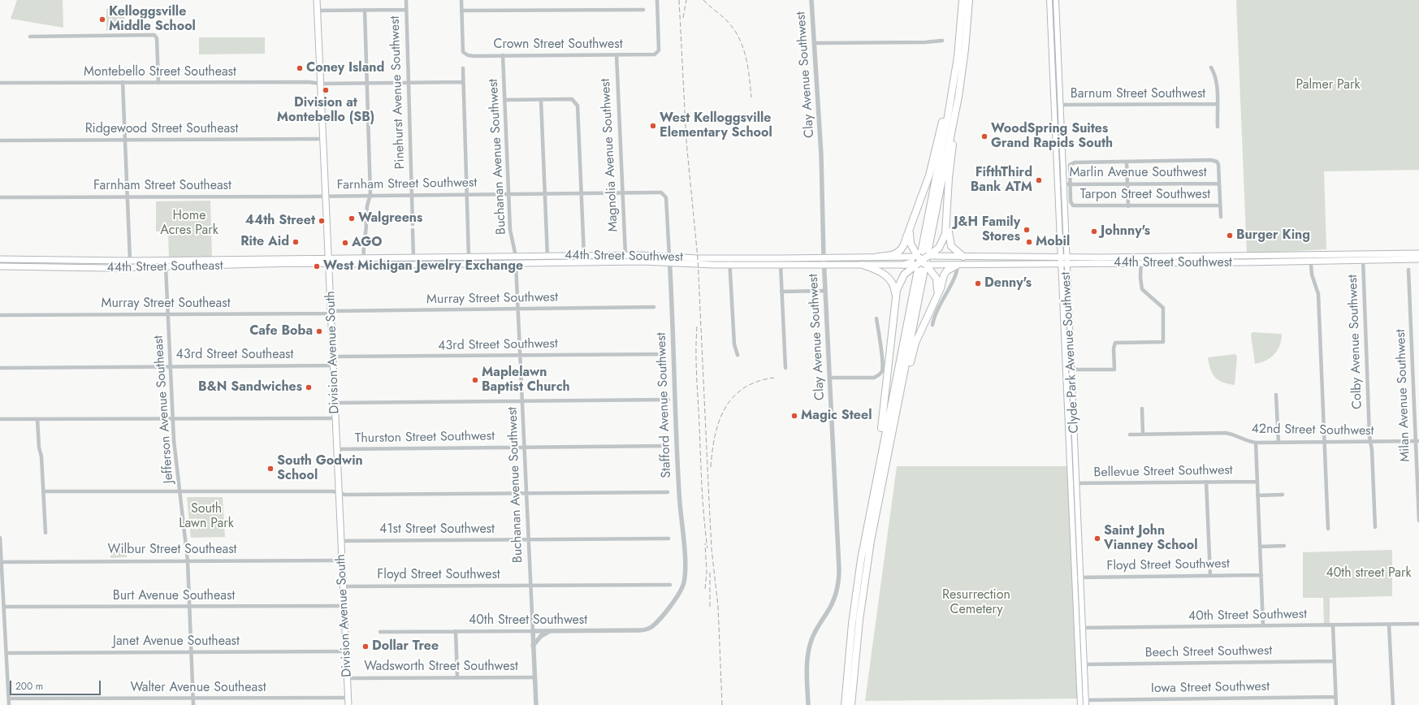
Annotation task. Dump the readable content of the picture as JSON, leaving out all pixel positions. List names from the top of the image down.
{
  "streets": {
    "main road": [
      "44th Street Southwest",
      "44th Street Southeast",
      "Division Avenue South",
      "Clyde Park Avenue Southwest"
    ],
    "street": [
      "Crown Street Southwest",
      "Montebello Street Southeast",
      "Clay Avenue Southwest",
      "Pinehurst Avenue Southwest",
      "Barnum Street Southwest",
      "Ridgewood Street Southeast",
      "Magnolia Avenue Southwest",
      "Buchanan Avenue Southwest",
      "Marlin Avenue Southwest",
      "Farnham Street Southwest",
      "Farnham Street Southeast",
      "Tarpon Street Southwest",
      "Murray Street Southwest",
      "Murray Street Southeast",
      "Colby Avenue Southwest",
      "43rd Street Southwest",
      "43rd Street Southeast",
      "Milan Avenue Southwest",
      "Stafford Avenue Southwest",
      "Jefferson Avenue Southeast",
      "42nd Street Southwest",
      "Thurston Street Southwest",
      "Bellevue Street Southwest",
      "41st Street Southwest",
      "Wilbur Street Southeast",
      "Floyd Street Southwest",
      "Burt Avenue Southeast",
      "40th Street Southwest",
      "Janet Avenue Southeast",
      "Beech Street Southwest",
      "Wadsworth Street Southwest",
      "Walter Avenue Southeast",
      "Iowa Street Southwest"
    ]
  },
  "crossings": [
    ["Crown Street Southwest", "Magnolia Avenue Southwest"],
    ["Crown Street Southwest", "Buchanan Avenue Southwest"],
    ["Montebello Street Southeast", "Pinehurst Avenue Southwest"],
    ["Montebello Street Southeast", "Division Avenue South"],
    ["Clay Avenue Southwest", "44th Street Southwest"],
    ["Pinehurst Avenue Southwest", "Farnham Street Southwest"],
    ["Barnum Street Southwest", "Clyde Park Avenue Southwest"],
    ["Ridgewood Street Southeast", "Division Avenue South"],
    ["Magnolia Avenue Southwest", "Farnham Street Southwest"],
    ["Magnolia Avenue Southwest", "44th Street Southwest"],
    ["Buchanan Avenue Southwest", "Farnham Street Southwest"],
    ["Buchanan Avenue Southwest", "44th Street Southwest"],
    ["Buchanan Avenue Southwest", "Murray Street Southwest"],
    ["Buchanan Avenue Southwest", "43rd Street Southwest"],
    ["Buchanan Avenue Southwest", "Thurston Street Southwest"],
    ["Buchanan Avenue Southwest", "41st Street Southwest"],
    ["Buchanan Avenue Southwest", "Floyd Street Southwest"],
    ["Buchanan Avenue Southwest", "40th Street Southwest"],
    ["Buchanan Avenue Southwest", "Wadsworth Street Southwest"],
    ["Marlin Avenue Southwest", "Tarpon Street Southwest"],
    ["Marlin Avenue Southwest", "Clyde Park Avenue Southwest"],
    ["Farnham Street Southwest", "Farnham Street Southeast"],
    ["Farnham Street Southwest", "Division Avenue South"],
    ["Farnham Street Southwest", "Stafford Avenue Southwest"],
    ["Farnham Street Southeast", "Division Avenue South"],
    ["44th Street Southwest", "44th Street Southeast"],
    ["44th Street Southwest", "Colby Avenue Southwest"],
    ["44th Street Southwest", "Division Avenue South"],
    ["44th Street Southwest", "Clyde Park Avenue Southwest"],
    ["44th Street Southwest", "Stafford Avenue Southwest"],
    ["44th Street Southeast", "Division Avenue South"],
    ["44th Street Southeast", "Jefferson Avenue Southeast"],
    ["Murray Street Southwest", "Murray Street Southeast"],
    ["Murray Street Southwest", "Division Avenue South"],
    ["Murray Street Southeast", "Division Avenue South"],
    ["Murray Street Southeast", "Jefferson Avenue Southeast"],
    ["Colby Avenue Southwest", "42nd Street Southwest"],
    ["43rd Street Southwest", "Division Avenue South"],
    ["Division Avenue South", "43rd Street Southeast"],
    ["Division Avenue South", "Thurston Street Southwest"],
    ["Division Avenue South", "41st Street Southwest"],
    ["Division Avenue South", "Wilbur Street Southeast"],
    ["Division Avenue South", "Floyd Street Southwest"],
    ["Division Avenue South", "Burt Avenue Southeast"],
    ["Division Avenue South", "Janet Avenue Southeast"],
    ["Division Avenue South", "Wadsworth Street Southwest"],
    ["Division Avenue South", "Walter Avenue Southeast"],
    ["Clyde Park Avenue Southwest", "Bellevue Street Southwest"],
    ["Clyde Park Avenue Southwest", "Floyd Street Southwest"],
    ["Clyde Park Avenue Southwest", "40th Street Southwest"],
    ["Clyde Park Avenue Southwest", "Beech Street Southwest"],
    ["Clyde Park Avenue Southwest", "Iowa Street Southwest"],
    ["43rd Street Southeast", "Jefferson Avenue Southeast"],
    ["Milan Avenue Southwest", "42nd Street Southwest"],
    ["Stafford Avenue Southwest", "40th Street Southwest"],
    ["Jefferson Avenue Southeast", "Wilbur Street Southeast"],
    ["Jefferson Avenue Southeast", "Burt Avenue Southeast"],
    ["Jefferson Avenue Southeast", "Janet Avenue Southeast"],
    ["Jefferson Avenue Southeast", "Walter Avenue Southeast"]
  ],
  "parks": [
    "Palmer Park",
    "Home Acres Park",
    "South Lawn Park",
    "40th street Park",
    "Resurrection Cemetery"
  ],
  "places": [
    "Kelloggsville Middle School",
    "Coney Island",
    "Division at Montebello (SB)",
    "West Kelloggsville Elementary School",
    "WoodSpring Suites Grand Rapids South",
    "FifthThird Bank ATM",
    "Walgreens",
    "44th Street",
    "J&H Family Stores",
    "Johnny's",
    "Burger King",
    "Rite Aid",
    "Mobil",
    "AGO",
    "West Michigan Jewelry Exchange",
    "Denny's",
    "Cafe Boba",
    "Maplelawn Baptist Church",
    "B&N Sandwiches",
    "Magic Steel",
    "South Godwin School",
    "Saint John Vianney School",
    "Dollar Tree"
  ],
  "scale_bar": "200 m"
}
